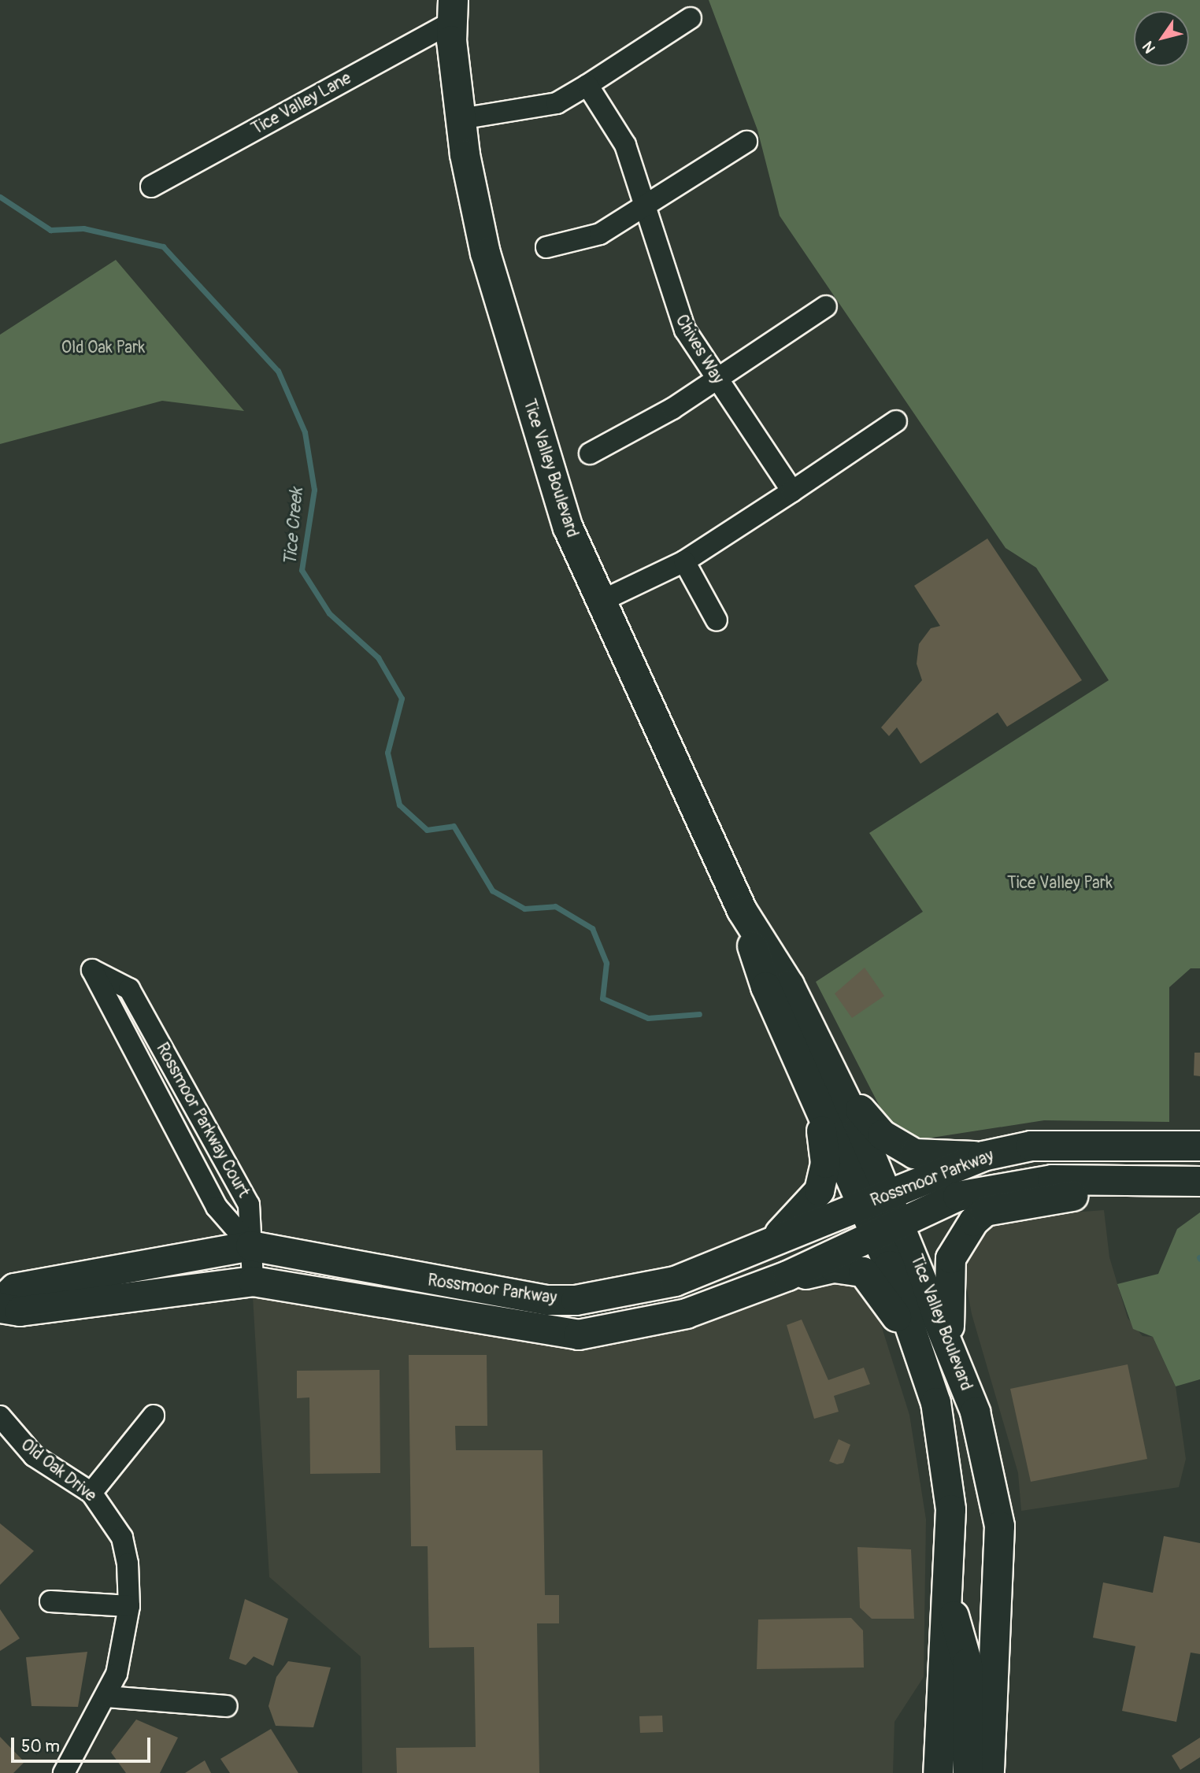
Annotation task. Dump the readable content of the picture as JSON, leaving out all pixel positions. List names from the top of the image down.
{
  "streets": {
    "street": [
      "Tice Valley Lane",
      "Chives Way",
      "Tice Valley Boulevard",
      "Rossmoor Parkway Court",
      "Rossmoor Parkway",
      "Old Oak Drive"
    ]
  },
  "crossings": [
    ["Tice Valley Lane", "Tice Valley Boulevard"],
    ["Tice Valley Boulevard", "Rossmoor Parkway"],
    ["Rossmoor Parkway Court", "Rossmoor Parkway"]
  ],
  "water": ["Tice Creek"],
  "parks": ["Old Oak Park", "Tice Valley Park"],
  "scale_bar": "50 m",
  "north": "bottom left"
}
